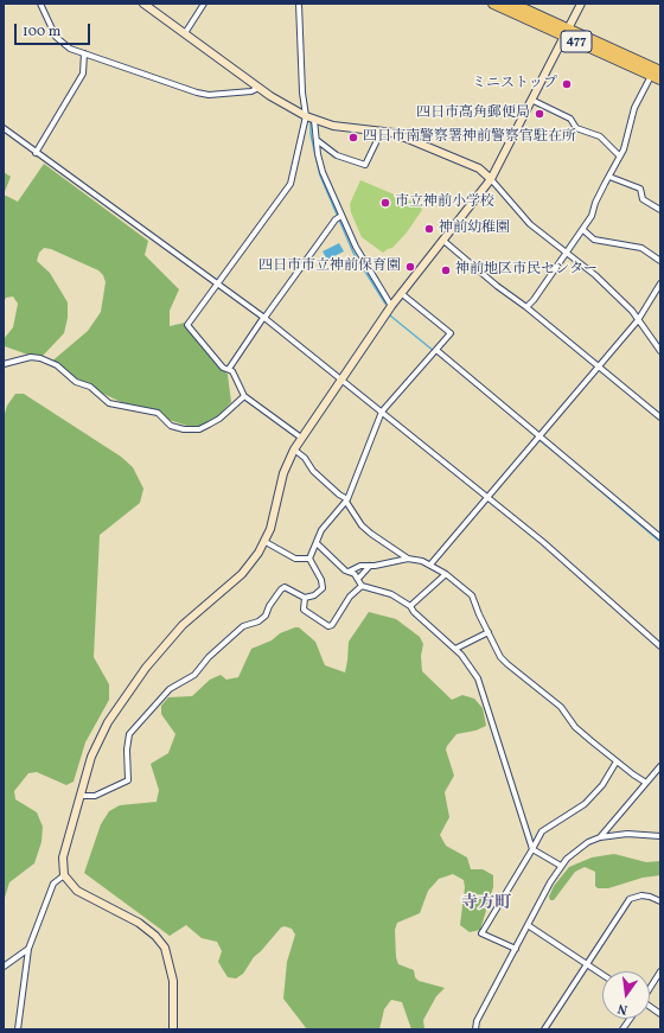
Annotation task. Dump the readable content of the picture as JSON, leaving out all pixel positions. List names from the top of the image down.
{
  "streets": {
    "highway": ["477"]
  },
  "districts": ["寺方町"],
  "places": [
    "ミニストップ",
    "四日市高角郵便局",
    "四日市南警察署神前警察官駐在所",
    "市立神前小学校",
    "神前幼稚園",
    "四日市市立神前保育園",
    "神前地区市民センター"
  ],
  "scale_bar": "100 m",
  "north": "bottom"
}
